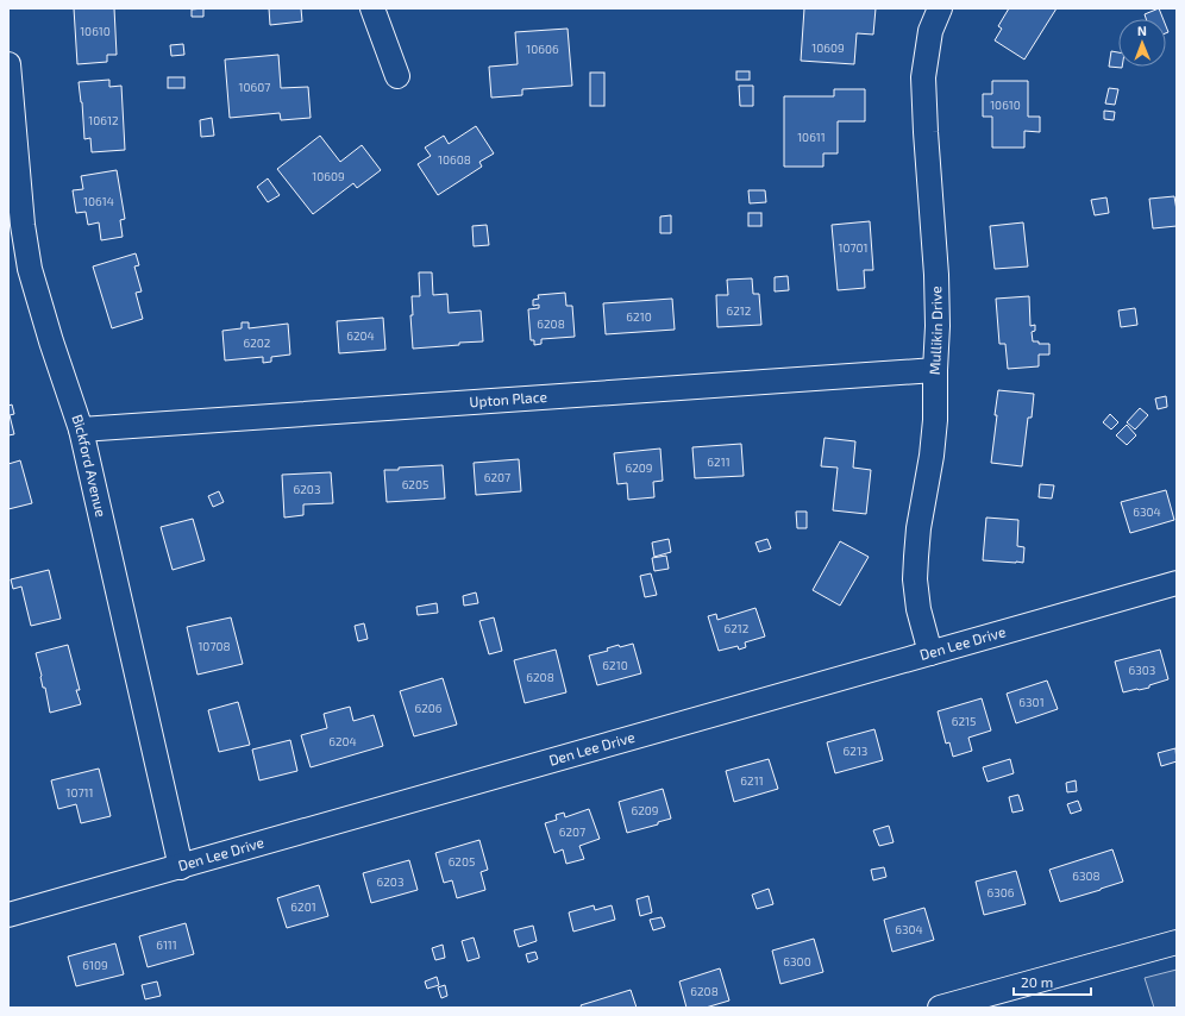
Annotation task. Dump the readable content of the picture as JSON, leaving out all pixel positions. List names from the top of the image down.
{
  "streets": {
    "street": [
      "Mullikin Drive",
      "Upton Place",
      "Bickford Avenue",
      "Den Lee Drive"
    ]
  },
  "crossings": [
    ["Mullikin Drive", "Upton Place"],
    ["Mullikin Drive", "Den Lee Drive"],
    ["Upton Place", "Bickford Avenue"],
    ["Bickford Avenue", "Den Lee Drive"]
  ],
  "house_numbers": [
    "10610",
    "10609",
    "10606",
    "10607",
    "10610",
    "10612",
    "10611",
    "10608",
    "10609",
    "10614",
    "10701",
    "6212",
    "6210",
    "6208",
    "6204",
    "6202",
    "6211",
    "6209",
    "6207",
    "6205",
    "6203",
    "6304",
    "6212",
    "10708",
    "6210",
    "6303",
    "6208",
    "6301",
    "6206",
    "6215",
    "6204",
    "6213",
    "6211",
    "10711",
    "6209",
    "6207",
    "6205",
    "6308",
    "6203",
    "6306",
    "6201",
    "6304",
    "6111",
    "6300",
    "6109",
    "6208"
  ],
  "scale_bar": "20 m",
  "north": "top"
}
